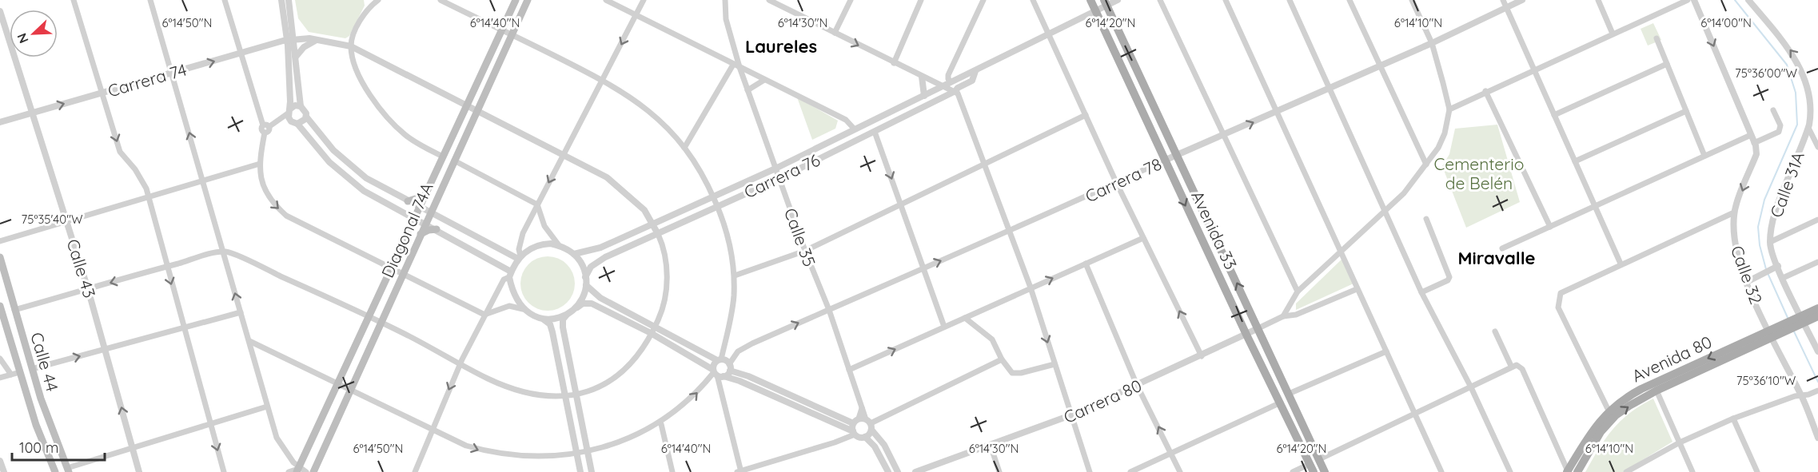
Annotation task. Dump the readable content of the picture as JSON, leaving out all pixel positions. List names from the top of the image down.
{
  "streets": {
    "main road": [
      "Diagonal 74A",
      "Avenida 33",
      "Avenida 80",
      "Calle 44"
    ],
    "street": [
      "Carrera 74",
      "Carrera 76",
      "Carrera 78",
      "Calle 31A",
      "Calle 35",
      "Calle 43",
      "Calle 32",
      "Carrera 80"
    ]
  },
  "crossings": [
    ["Carrera 74", "Carrera 76"],
    ["Carrera 74", "Diagonal 74A"],
    ["Carrera 74", "Calle 43"],
    ["Carrera 76", "Avenida 33"],
    ["Carrera 76", "Calle 35"],
    ["Carrera 78", "Avenida 33"],
    ["Carrera 78", "Calle 35"],
    ["Calle 31A", "Avenida 80"],
    ["Avenida 33", "Carrera 80"],
    ["Calle 32", "Avenida 80"]
  ],
  "one_way": ["Calle 31A"],
  "districts": ["Laureles", "Miravalle"],
  "parks": ["Cementerio de Belén"],
  "scale_bar": "100 m",
  "north": "bottom left",
  "coordinates": [
    "6°14'50\"N",
    "6°14'40\"N",
    "6°14'30\"N",
    "6°14'20\"N",
    "6°14'00\"N",
    "6°14'10\"N",
    "75°36'00\"W",
    "75°35'40\"W",
    "75°36'10\"W"
  ]
}
